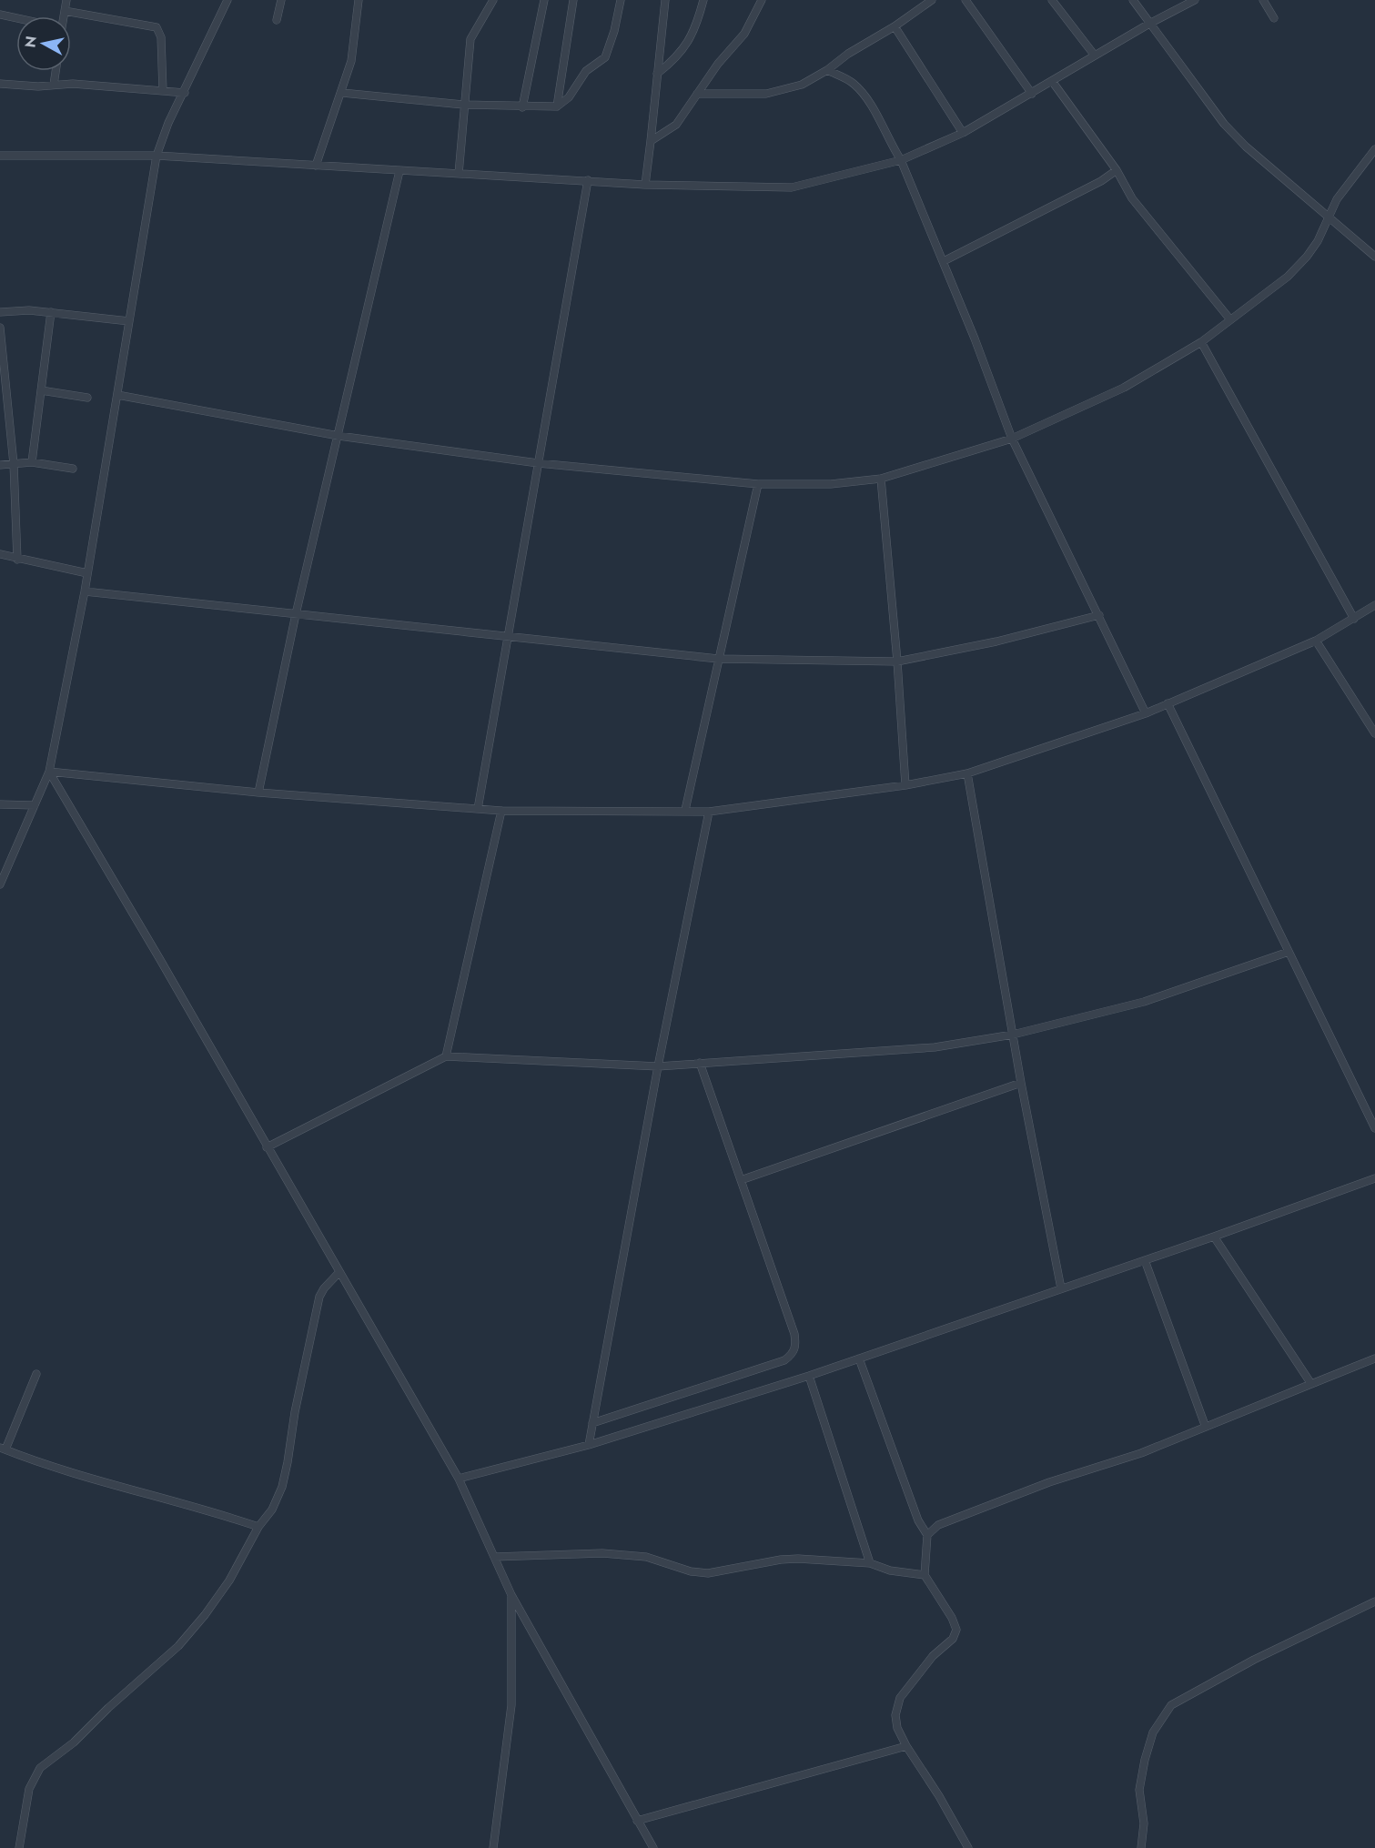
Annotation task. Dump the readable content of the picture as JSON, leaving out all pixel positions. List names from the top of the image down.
{
  "north": "left"
}
